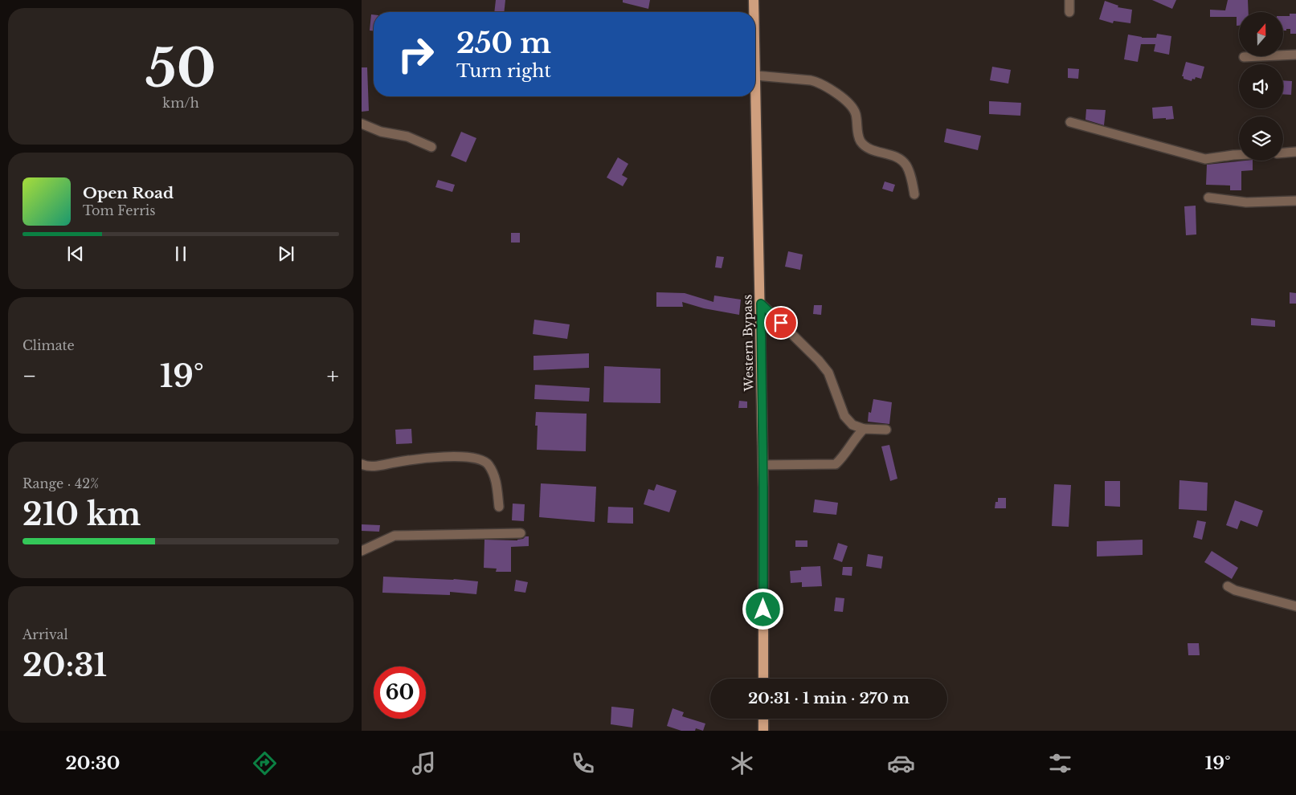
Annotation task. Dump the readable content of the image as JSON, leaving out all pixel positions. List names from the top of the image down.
{
  "streets": {
    "main road": ["Western Bypass"]
  },
  "north": "top",
  "page": {
    "tile": [
      ["50", "km/h"],
      "Climate",
      ["Range · 42%", "210 km"],
      ["Arrival", "20:31"]
    ],
    "turn": ["250 m", "Turn right"],
    "song": ["Open Road", "Tom Ferris"],
    "heat": ["−", "19°", "+"],
    "limit": "60",
    "trip": "20:31 · 1 min · 270 m",
    "tabs": ["20:30", "19°"]
  }
}
